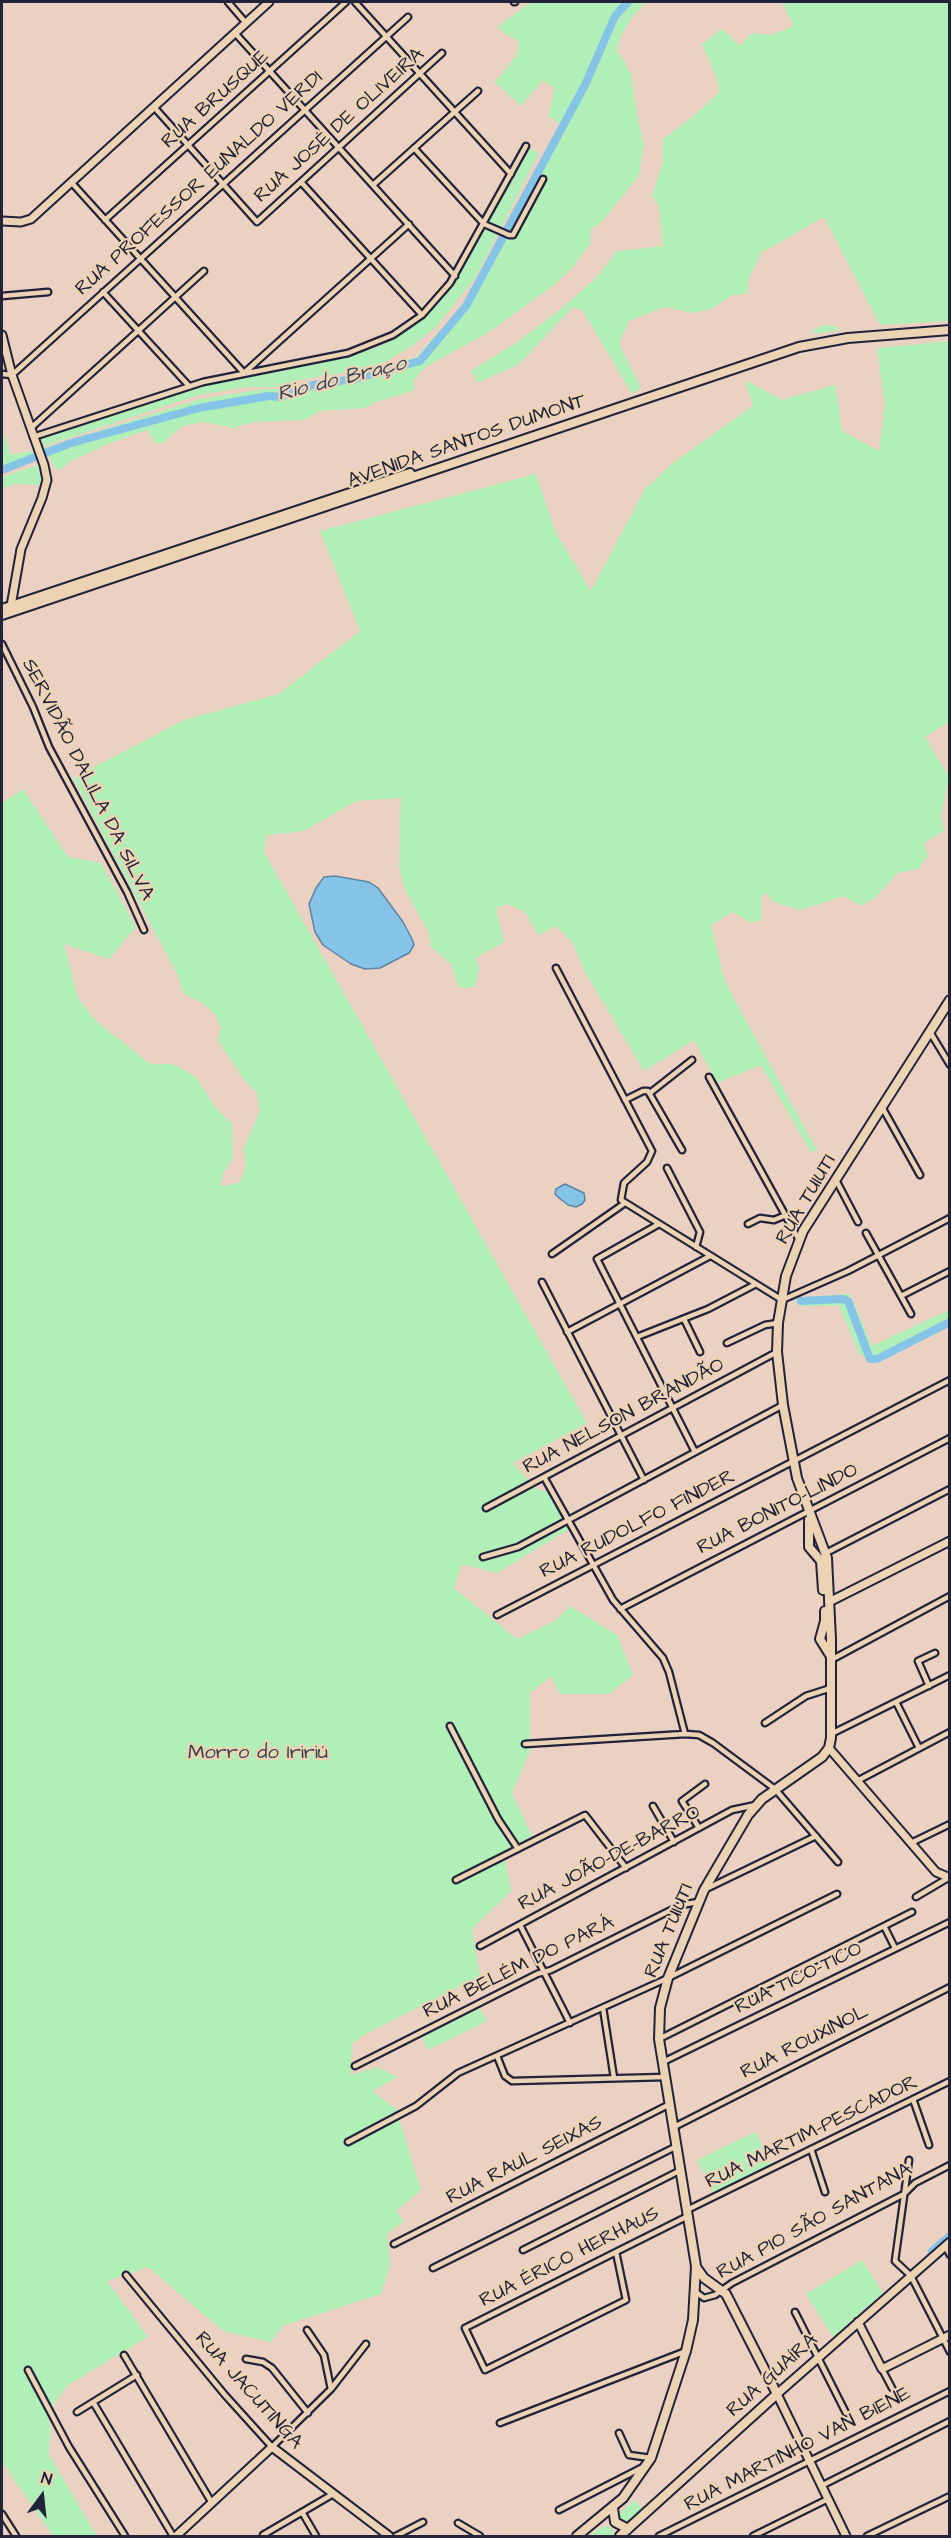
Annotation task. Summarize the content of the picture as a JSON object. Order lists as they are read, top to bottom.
{
  "streets": {
    "main road": ["AVENIDA SANTOS DUMONT", "RUA TUIUTI", "RUA GUAÍRA"],
    "street": [
      "RUA BRUSQUE",
      "RUA JOSÉ DE OLIVEIRA",
      "RUA PROFESSOR EUNALDO VERDI",
      "SERVIDÃO DALILA DA SILVA",
      "RUA NELSON BRANDÃO",
      "RUA BONITO-LINDO",
      "RUA RUDOLFO FINDER",
      "RUA JOÃO-DE-BARRO",
      "RUA BELÉM DO PARÁ",
      "RUA TICO-TICO",
      "RUA ROUXINOL",
      "RUA MARTIM-PESCADOR",
      "RUA RAUL SEIXAS",
      "RUA PIO SÃO SANTANA",
      "RUA ÉRICO HERHAUS",
      "RUA JACUTINGA",
      "RUA MARTINHO VAN BIENE"
    ]
  },
  "crossings": [
    ["RUA JOSÉ DE OLIVEIRA", "RUA PROFESSOR EUNALDO VERDI"],
    ["RUA TUIUTI", "RUA NELSON BRANDÃO"],
    ["RUA TUIUTI", "RUA BONITO-LINDO"],
    ["RUA TUIUTI", "RUA RUDOLFO FINDER"],
    ["RUA TUIUTI", "RUA JOÃO-DE-BARRO"],
    ["RUA TUIUTI", "RUA BELÉM DO PARÁ"],
    ["RUA TUIUTI", "RUA TICO-TICO"],
    ["RUA TUIUTI", "RUA ROUXINOL"],
    ["RUA TUIUTI", "RUA MARTIM-PESCADOR"],
    ["RUA TUIUTI", "RUA RAUL SEIXAS"],
    ["RUA TUIUTI", "RUA PIO SÃO SANTANA"],
    ["RUA TUIUTI", "RUA ÉRICO HERHAUS"],
    ["RUA MARTIM-PESCADOR", "RUA ÉRICO HERHAUS"]
  ],
  "water": ["Rio do Braço"],
  "parks": ["Morro do Iririú"],
  "north": "top"
}
